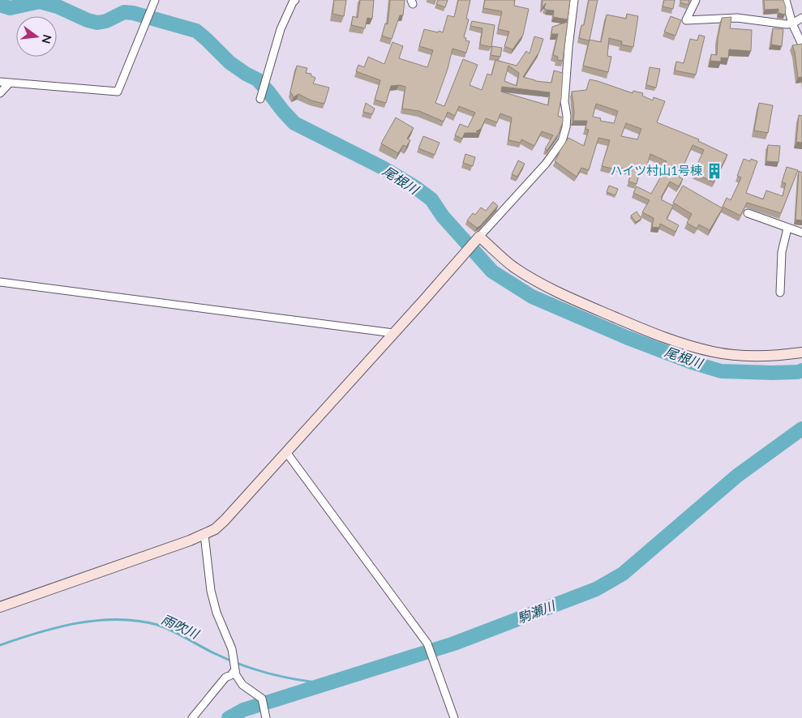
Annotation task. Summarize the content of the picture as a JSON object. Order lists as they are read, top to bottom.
{
  "water": ["尾根川", "駒瀬川", "雨吹川"],
  "places": {
    "building": ["ハイツ村山1号棟"]
  },
  "north": "right"
}
